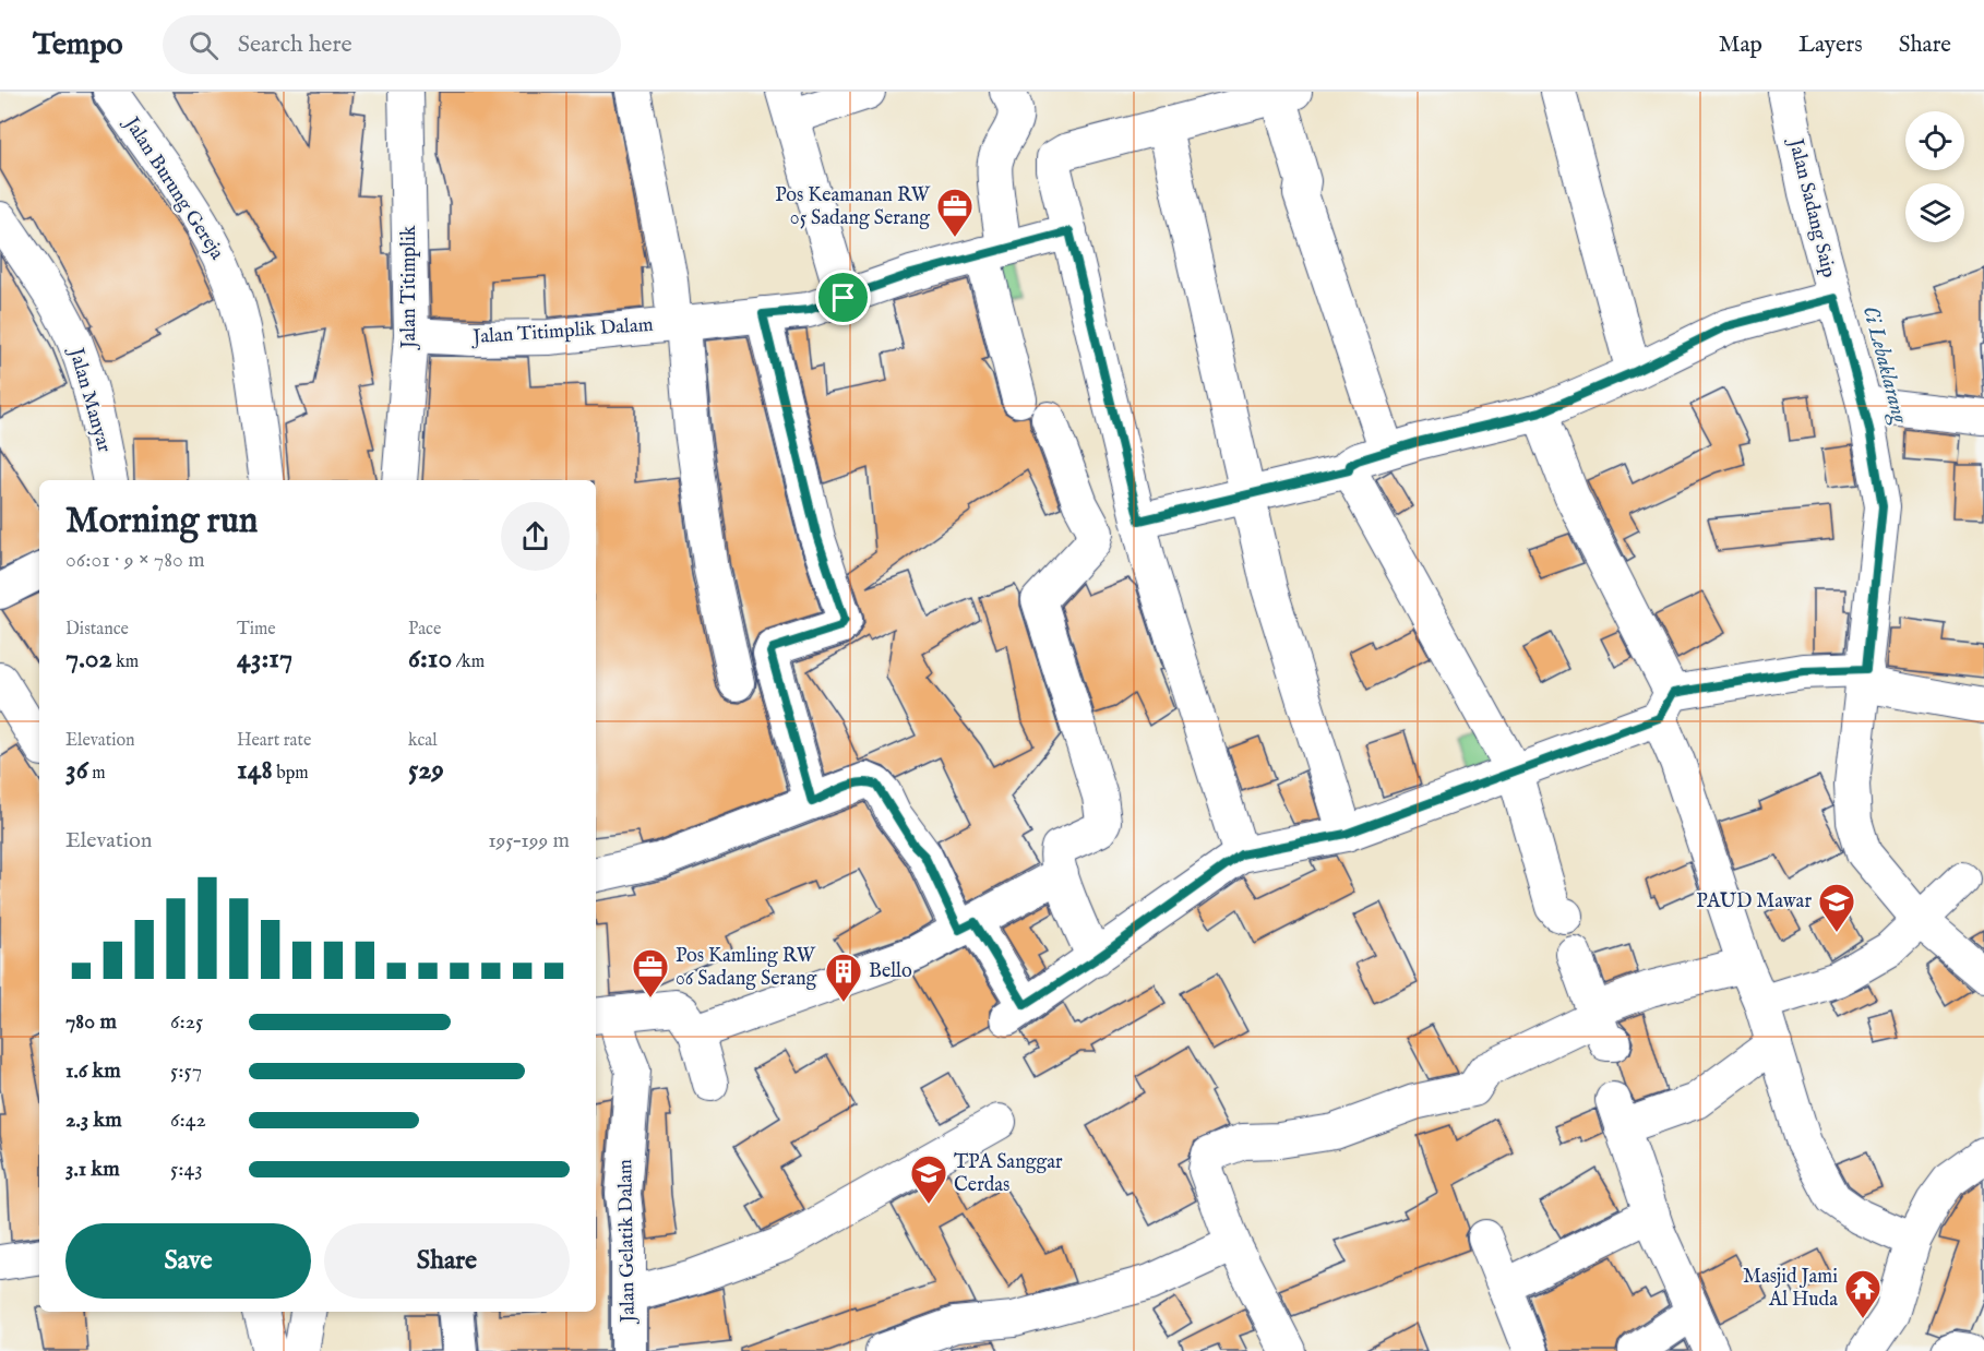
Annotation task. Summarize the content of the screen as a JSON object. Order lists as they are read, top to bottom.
{
  "streets": {
    "street": [
      "Jalan Burung Gereja",
      "Jalan Sadang Saip",
      "Jalan Titimplik",
      "Jalan Titimplik Dalam",
      "Jalan Manyar",
      "Jalan Gelatik Dalam"
    ]
  },
  "crossings": [
    ["Jalan Titimplik", "Jalan Titimplik Dalam"]
  ],
  "water": ["Ci Lebaklarang"],
  "places": {
    "office": ["Pos Keamanan RW 05 Sadang Serang", "Pos Kamling RW 06 Sadang Serang"],
    "school or university": ["PAUD Mawar", "TPA Sanggar Cerdas"],
    "building": ["Bello"],
    "temple": ["Masjid Jami Al Huda"]
  },
  "page": {
    "header": "Tempo",
    "search": "Search here",
    "nav": ["Map", "Layers", "Share"],
    "heading": ["Morning run", "06:01 · 9 × 780 m"],
    "stats": [
      ["Distance", "7.02 km"],
      ["Time", "43:17"],
      ["Pace", "6:10 /km"],
      ["Elevation", "36 m"],
      ["Heart rate", "148 bpm"],
      ["kcal", "529"]
    ],
    "chart": ["Elevation", "195–199 m"],
    "list": [
      {
        "name": "780 m",
        "note": "6:25"
      },
      {
        "name": "1.6 km",
        "note": "5:57"
      },
      {
        "name": "2.3 km",
        "note": "6:42"
      },
      {
        "name": "3.1 km",
        "note": "5:43"
      }
    ],
    "buttons": ["Save", "Share"]
  }
}
